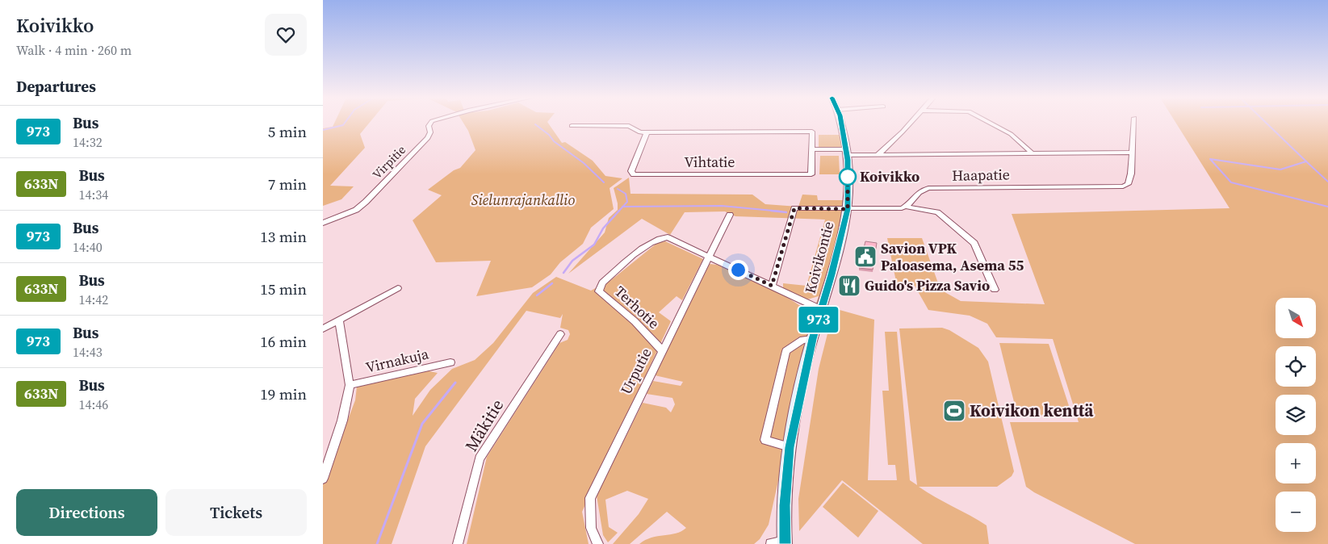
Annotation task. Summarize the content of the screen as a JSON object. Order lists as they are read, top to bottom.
{
  "streets": {
    "main road": ["Koivikontie"],
    "street": [
      "Virpitie",
      "Vihtatie",
      "Haapatie",
      "Terhotie",
      "Virnakuja",
      "Urputie",
      "Mäkitie"
    ]
  },
  "crossings": [
    ["Terhotie", "Urputie"]
  ],
  "parks": ["Sielunrajankallio"],
  "places": {
    "other": ["Koivikko"],
    "public building": ["Savion VPK Paloasema, Asema 55"],
    "restaurant": ["Guido's Pizza Savio"],
    "sports": ["Koivikon kenttä"]
  },
  "lines": ["bus line 973"],
  "north": "bottom right",
  "page": {
    "heading": [
      ["Koivikko", "Walk · 4 min · 260 m"],
      "Departures"
    ],
    "on_map": "973",
    "list": [
      {
        "mark": "973",
        "name": "Bus",
        "note": "14:32",
        "value": "5 min"
      },
      {
        "mark": "633N",
        "name": "Bus",
        "note": "14:34",
        "value": "7 min"
      },
      {
        "mark": "973",
        "name": "Bus",
        "note": "14:40",
        "value": "13 min"
      },
      {
        "mark": "633N",
        "name": "Bus",
        "note": "14:42",
        "value": "15 min"
      },
      {
        "mark": "973",
        "name": "Bus",
        "note": "14:43",
        "value": "16 min"
      },
      {
        "mark": "633N",
        "name": "Bus",
        "note": "14:46",
        "value": "19 min"
      }
    ],
    "map_buttons": ["+", "−"],
    "buttons": ["Directions", "Tickets"]
  }
}
